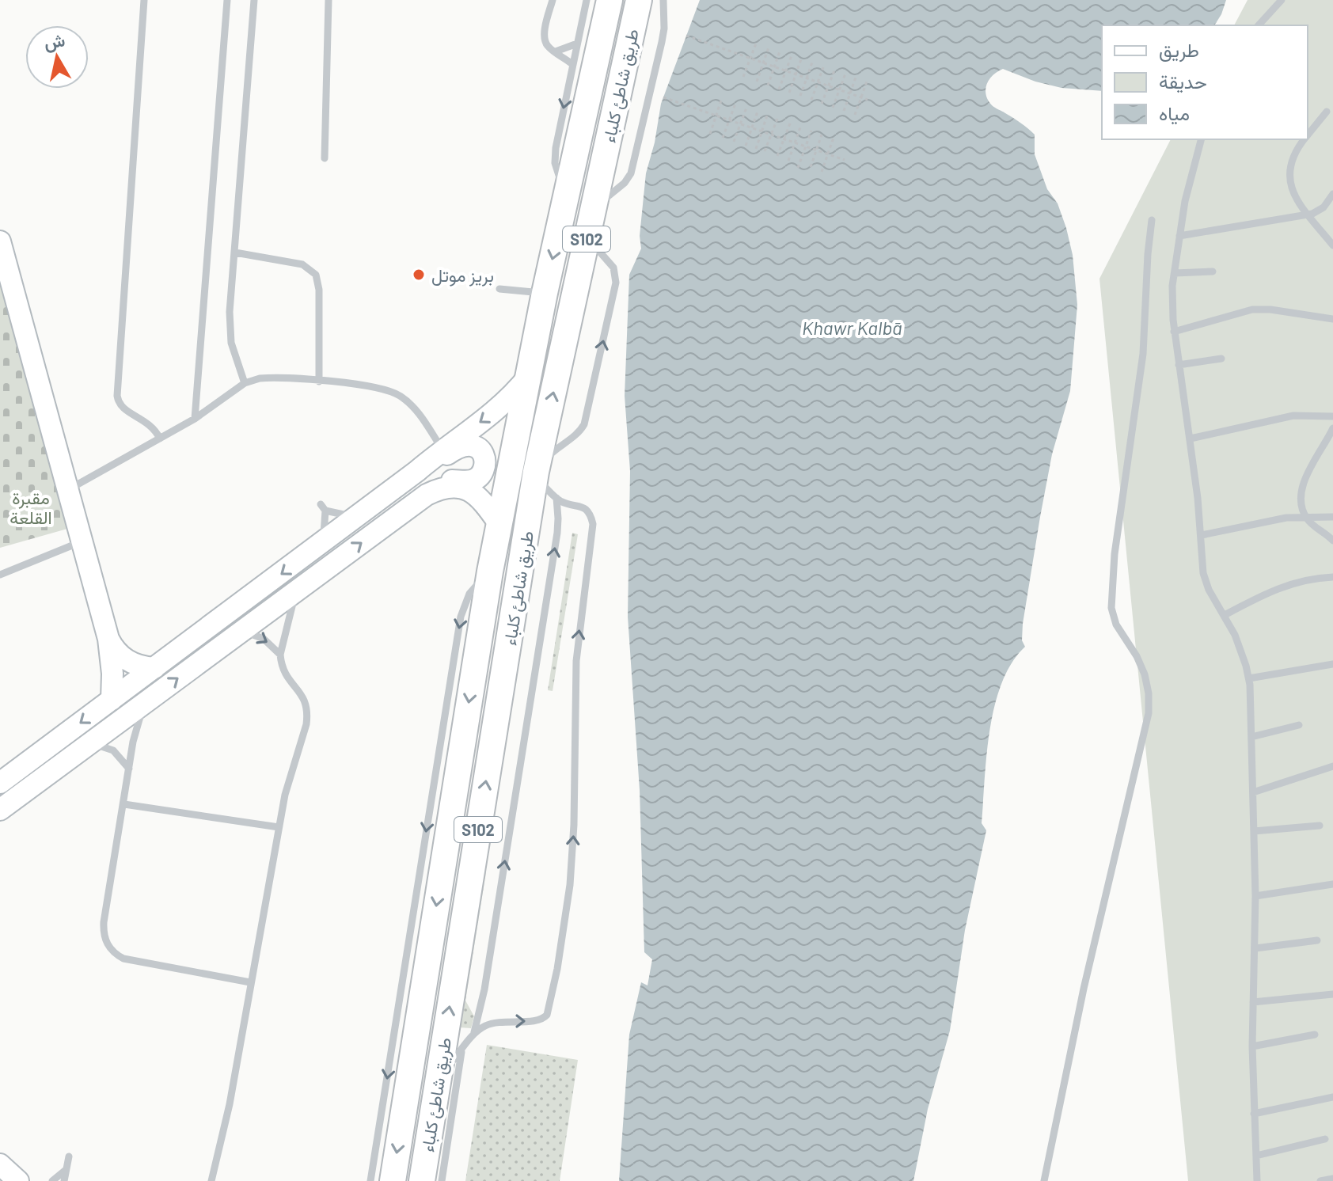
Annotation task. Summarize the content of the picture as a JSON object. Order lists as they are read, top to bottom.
{
  "streets": {
    "highway": ["طريق شاطئ كلباء", "S102"]
  },
  "water": ["Khawr Kalbā"],
  "parks": ["مقبرة القلعة"],
  "places": ["بريز موتل"],
  "legend": ["طريق", "حديقة", "مياه"],
  "north": "top"
}
